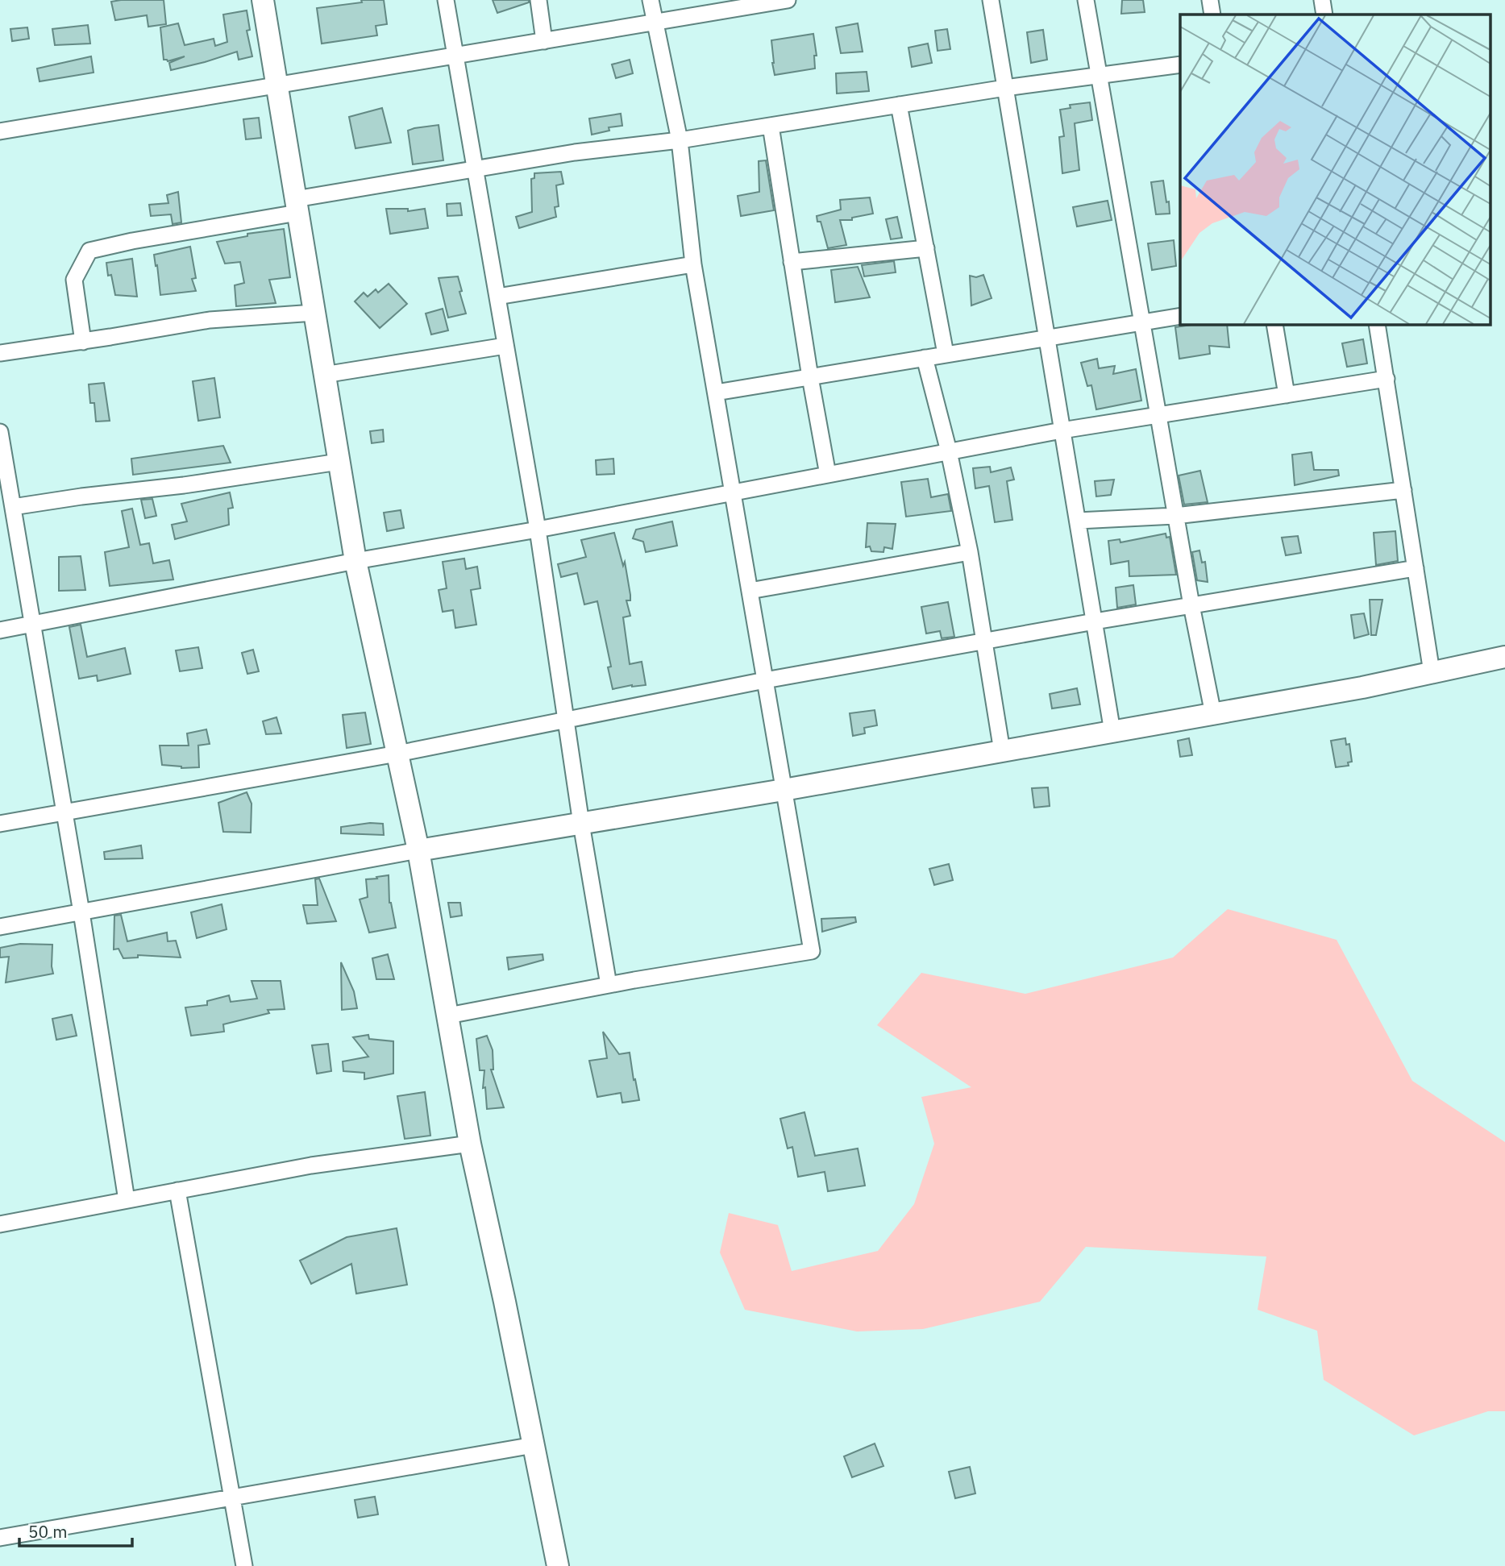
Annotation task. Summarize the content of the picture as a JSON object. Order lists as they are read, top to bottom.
{
  "scale_bar": "50 m"
}
